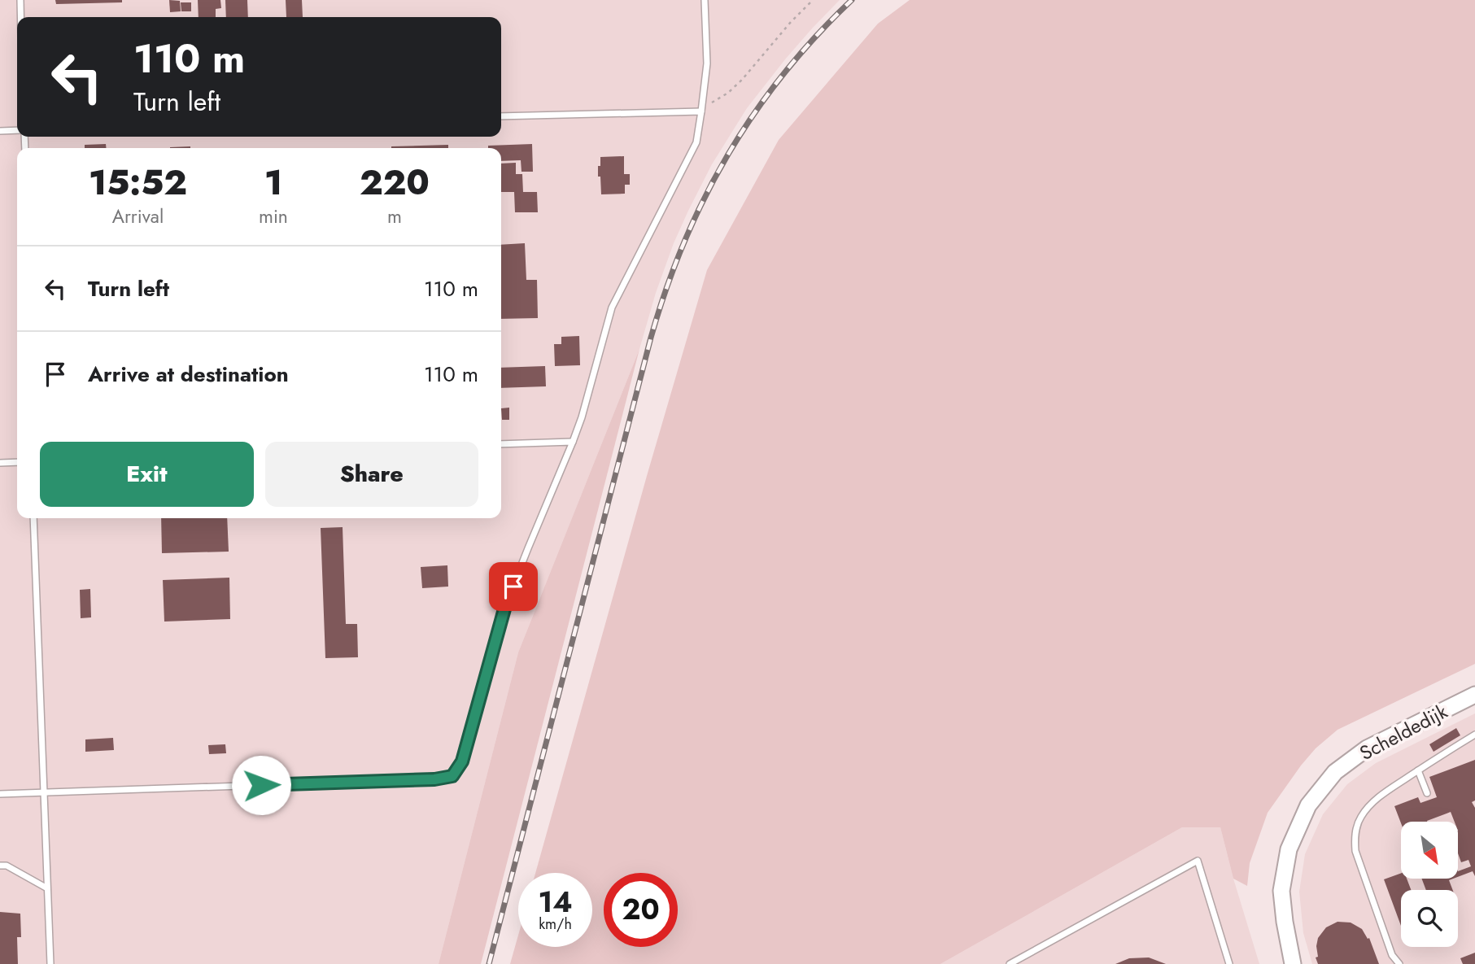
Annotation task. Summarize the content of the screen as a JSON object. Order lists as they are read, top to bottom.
{
  "streets": {
    "street": ["Scheldedijk"]
  },
  "north": "bottom right",
  "page": {
    "turn": ["110 m", "Turn left"],
    "eta": [
      "15:52",
      "Arrival",
      "1",
      "min",
      "220",
      "m"
    ],
    "list": [
      {
        "name": "Turn left",
        "value": "110 m"
      },
      {
        "name": "Arrive at destination",
        "value": "110 m"
      }
    ],
    "buttons": ["Exit", "Share"],
    "speed": "14 km/h",
    "limit": "20"
  }
}
